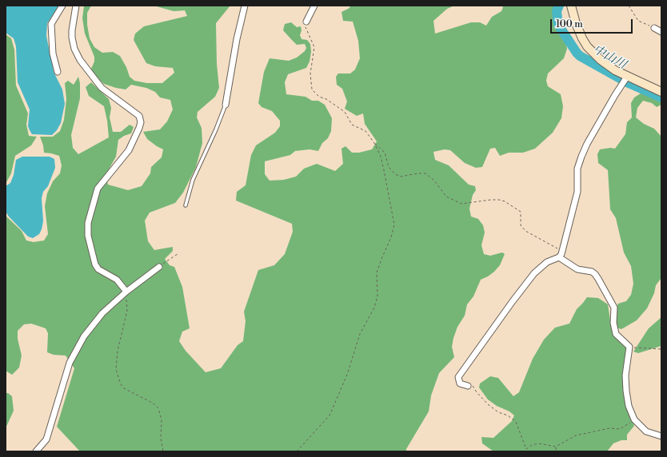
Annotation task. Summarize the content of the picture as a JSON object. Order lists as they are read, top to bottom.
{
  "water": ["中山川"],
  "scale_bar": "100 m"
}
